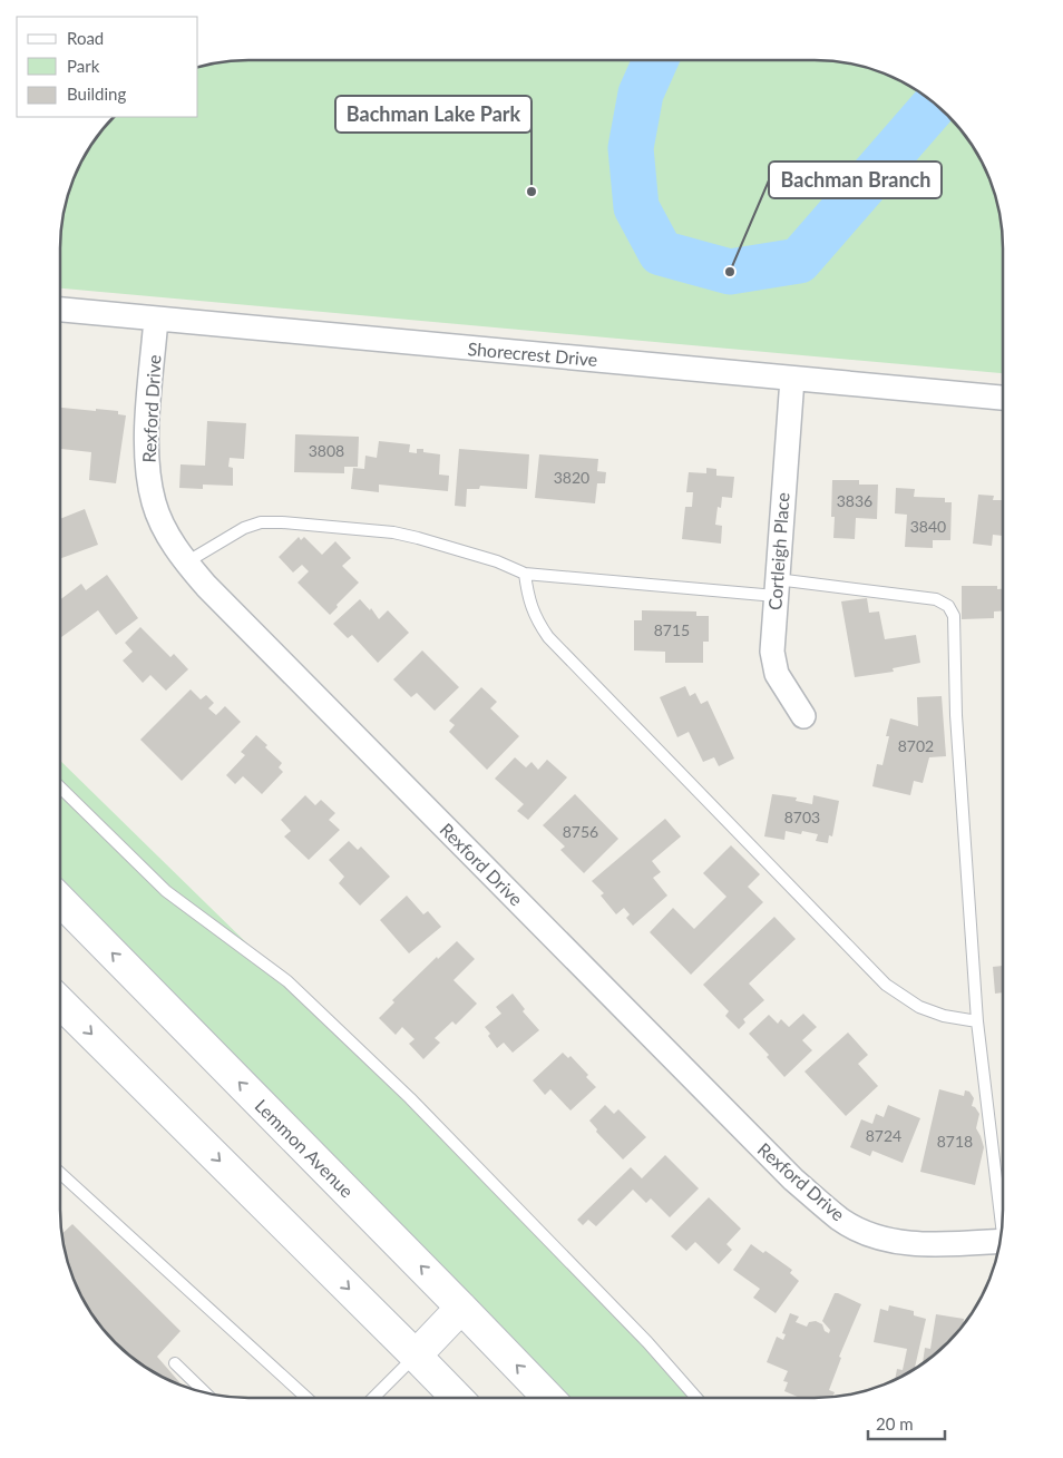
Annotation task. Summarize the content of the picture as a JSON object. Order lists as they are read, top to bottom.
{
  "streets": {
    "main road": ["Lemmon Avenue"],
    "street": ["Shorecrest Drive", "Rexford Drive", "Cortleigh Place"]
  },
  "crossings": [
    ["Shorecrest Drive", "Rexford Drive"],
    ["Shorecrest Drive", "Cortleigh Place"]
  ],
  "places": ["Bachman Lake Park", "Bachman Branch"],
  "house_numbers": [
    "3808",
    "3820",
    "3836",
    "3840",
    "8715",
    "8702",
    "8703",
    "8756",
    "8724",
    "8718"
  ],
  "legend": ["Road", "Park", "Building"],
  "scale_bar": "20 m"
}
